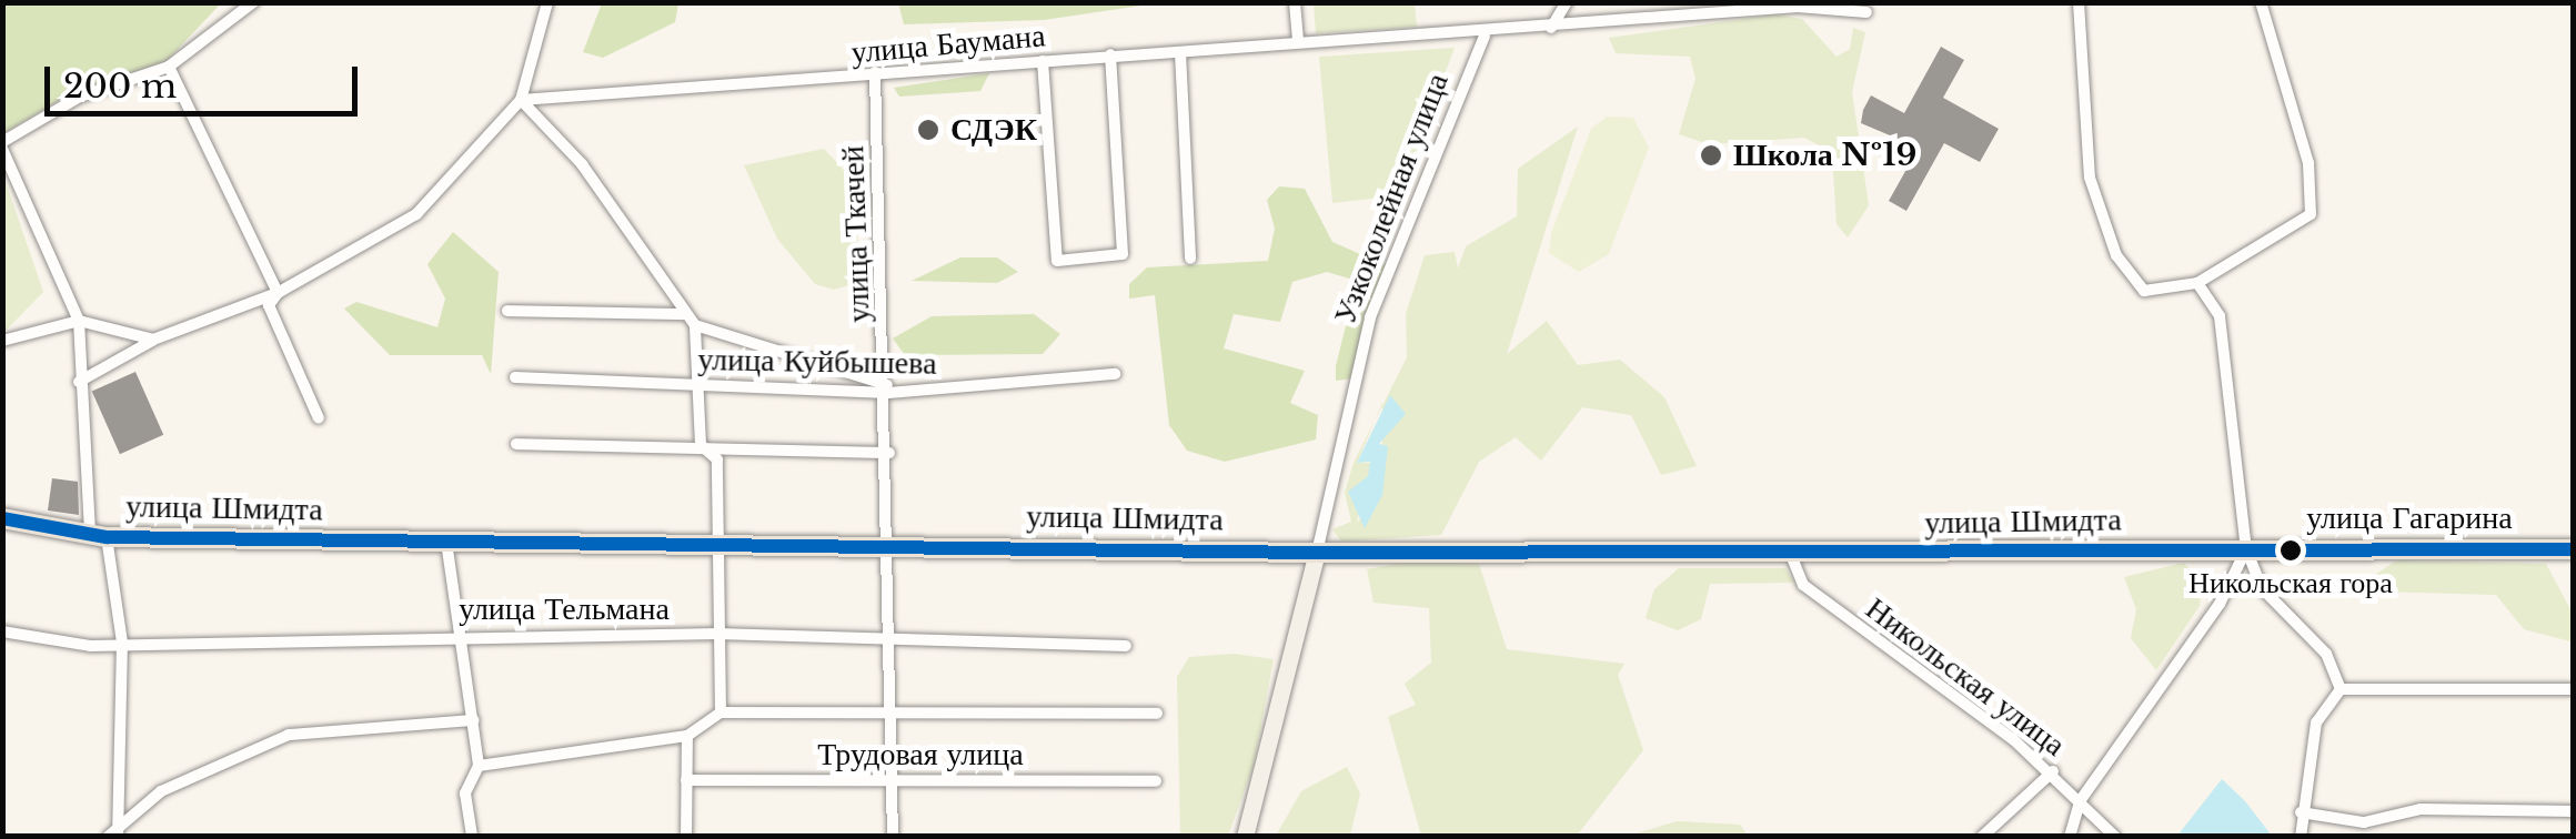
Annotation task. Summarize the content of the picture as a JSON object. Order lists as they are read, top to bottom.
{
  "streets": {
    "main road": ["улица Шмидта", "улица Гагарина"],
    "street": [
      "улица Баумана",
      "Узкоколейная улица",
      "улица Ткачей",
      "улица Куйбышева",
      "улица Тельмана",
      "Никольская улица",
      "Трудовая улица"
    ]
  },
  "crossings": [
    ["улица Баумана", "Узкоколейная улица"],
    ["улица Баумана", "улица Ткачей"],
    ["Узкоколейная улица", "улица Шмидта"],
    ["улица Ткачей", "улица Куйбышева"],
    ["улица Ткачей", "улица Шмидта"],
    ["улица Ткачей", "улица Тельмана"],
    ["улица Ткачей", "Трудовая улица"],
    ["улица Шмидта", "улица Гагарина"],
    ["улица Шмидта", "Никольская улица"]
  ],
  "places": ["СДЭК", "Школа №19", "Никольская гора"],
  "scale_bar": "200 m"
}
